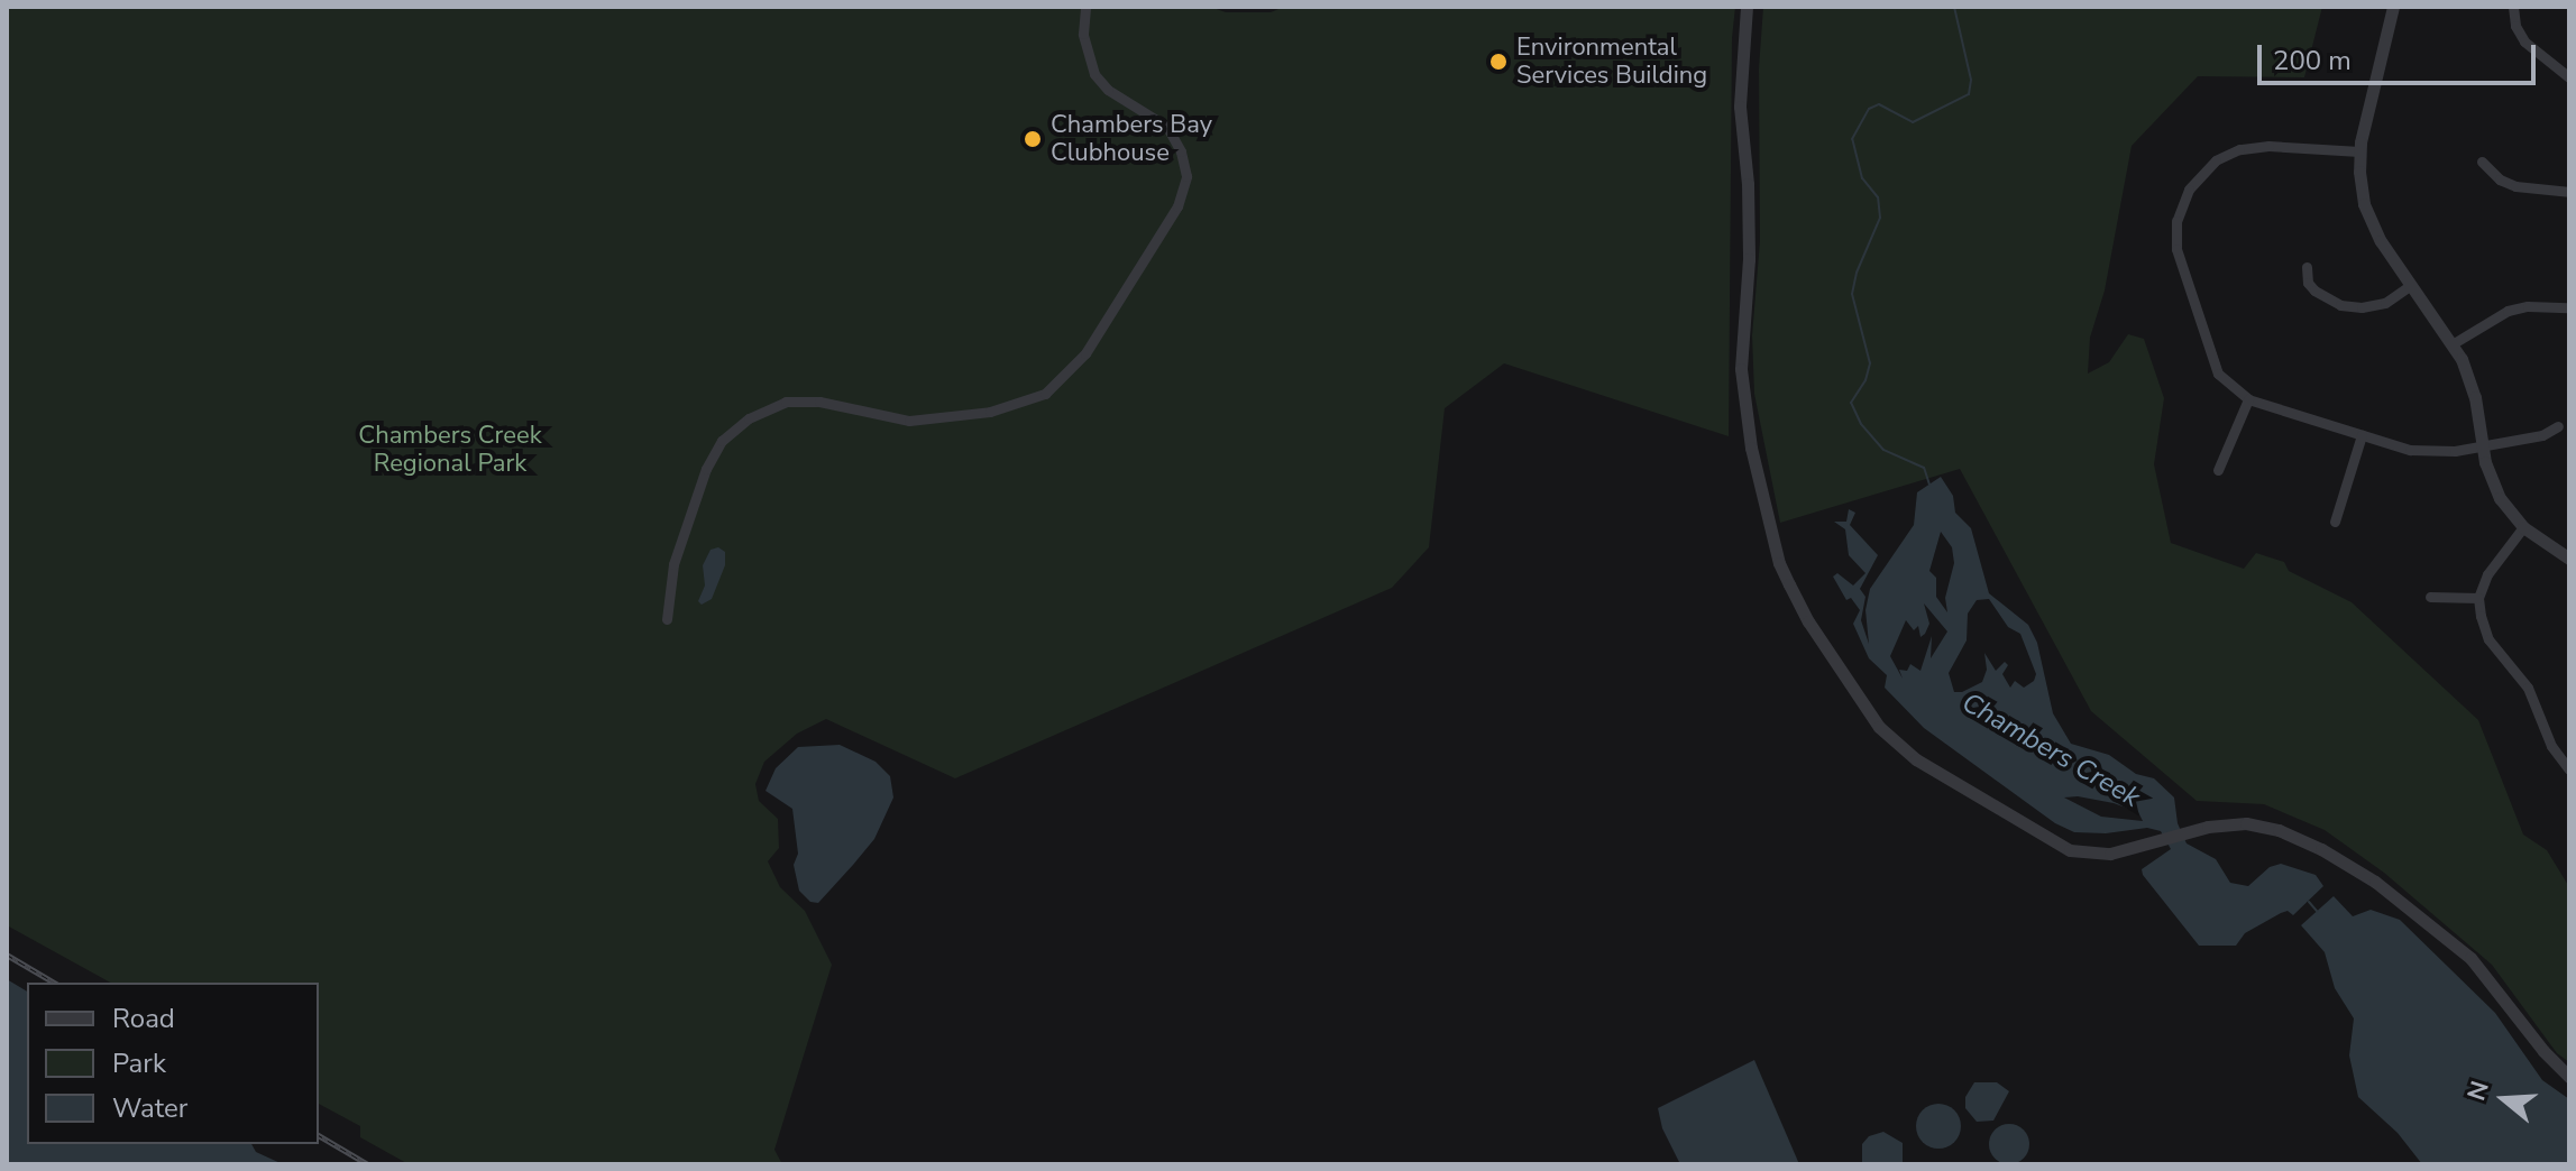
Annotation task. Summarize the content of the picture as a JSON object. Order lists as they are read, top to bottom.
{
  "water": ["Chambers Creek"],
  "parks": ["Chambers Creek Regional Park"],
  "places": ["Environmental Services Building", "Chambers Bay Clubhouse"],
  "legend": ["Road", "Park", "Water"],
  "scale_bar": "200 m",
  "north": "left"
}
